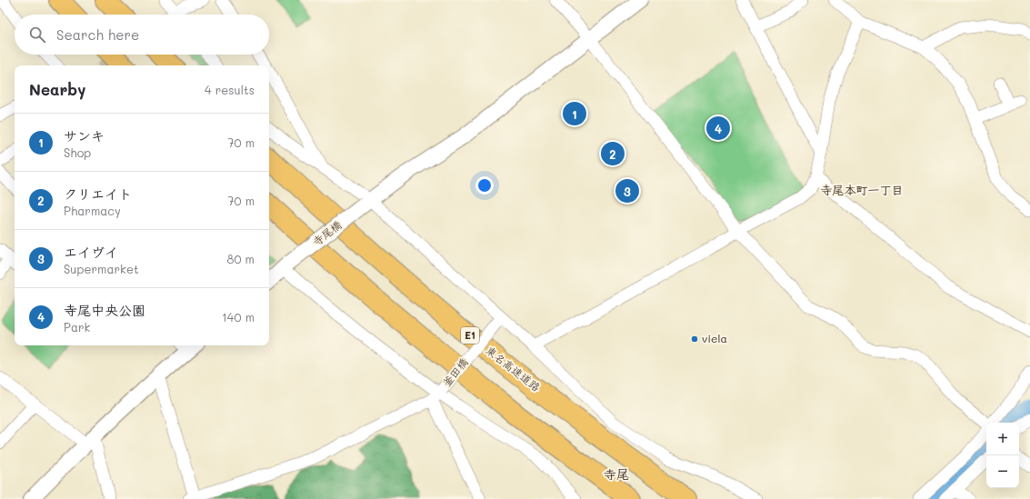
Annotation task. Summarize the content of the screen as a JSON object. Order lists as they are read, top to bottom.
{
  "streets": {
    "highway": ["E1", "東名高速道路"],
    "street": ["寺尾橋", "釜田橋"]
  },
  "districts": ["寺尾本町一丁目", "寺尾"],
  "places": ["viela"],
  "page": {
    "search": "Search here",
    "heading": ["Nearby", "4 results"],
    "pins": [
      "1",
      "4",
      "2",
      "3"
    ],
    "list": [
      {
        "mark": "1",
        "name": "サンキ",
        "note": "Shop",
        "value": "70 m"
      },
      {
        "mark": "2",
        "name": "クリエイト",
        "note": "Pharmacy",
        "value": "70 m"
      },
      {
        "mark": "3",
        "name": "エイヴイ",
        "note": "Supermarket",
        "value": "80 m"
      },
      {
        "mark": "4",
        "name": "寺尾中央公園",
        "note": "Park",
        "value": "140 m"
      }
    ],
    "map_buttons": ["+", "−"]
  }
}
